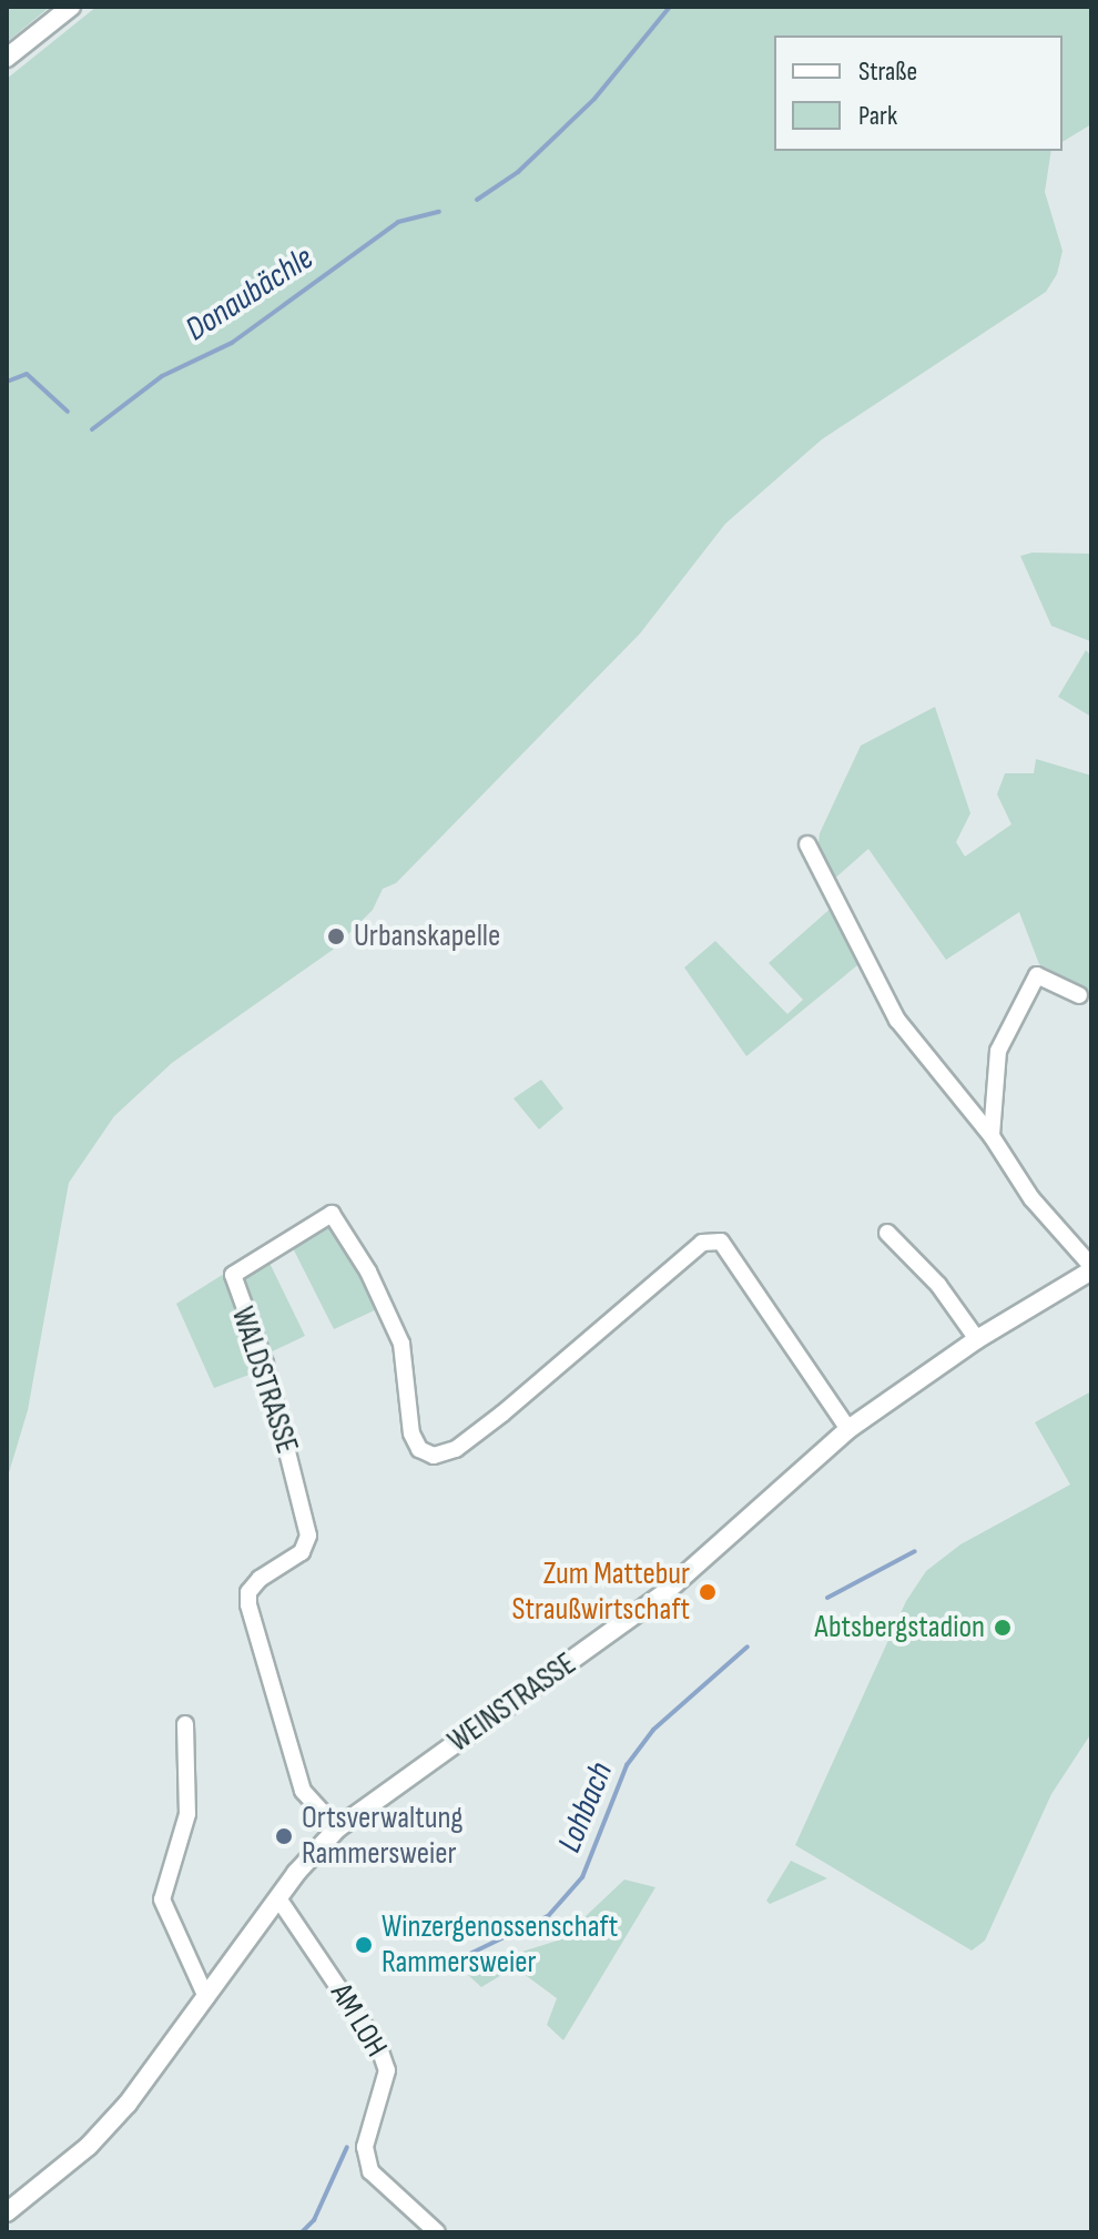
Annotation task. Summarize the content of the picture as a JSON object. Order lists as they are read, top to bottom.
{
  "streets": {
    "street": ["WALDSTRASSE", "WEINSTRASSE", "AM LOH"]
  },
  "crossings": [
    ["WALDSTRASSE", "WEINSTRASSE"],
    ["WEINSTRASSE", "AM LOH"]
  ],
  "water": ["Donaubächle", "Lohbach"],
  "places": [
    "Urbanskapelle",
    "Zum Mattebur Straußwirtschaft",
    "Abtsbergstadion",
    "Ortsverwaltung Rammersweier",
    "Winzergenossenschaft Rammersweier"
  ],
  "legend": ["Straße", "Park"]
}
